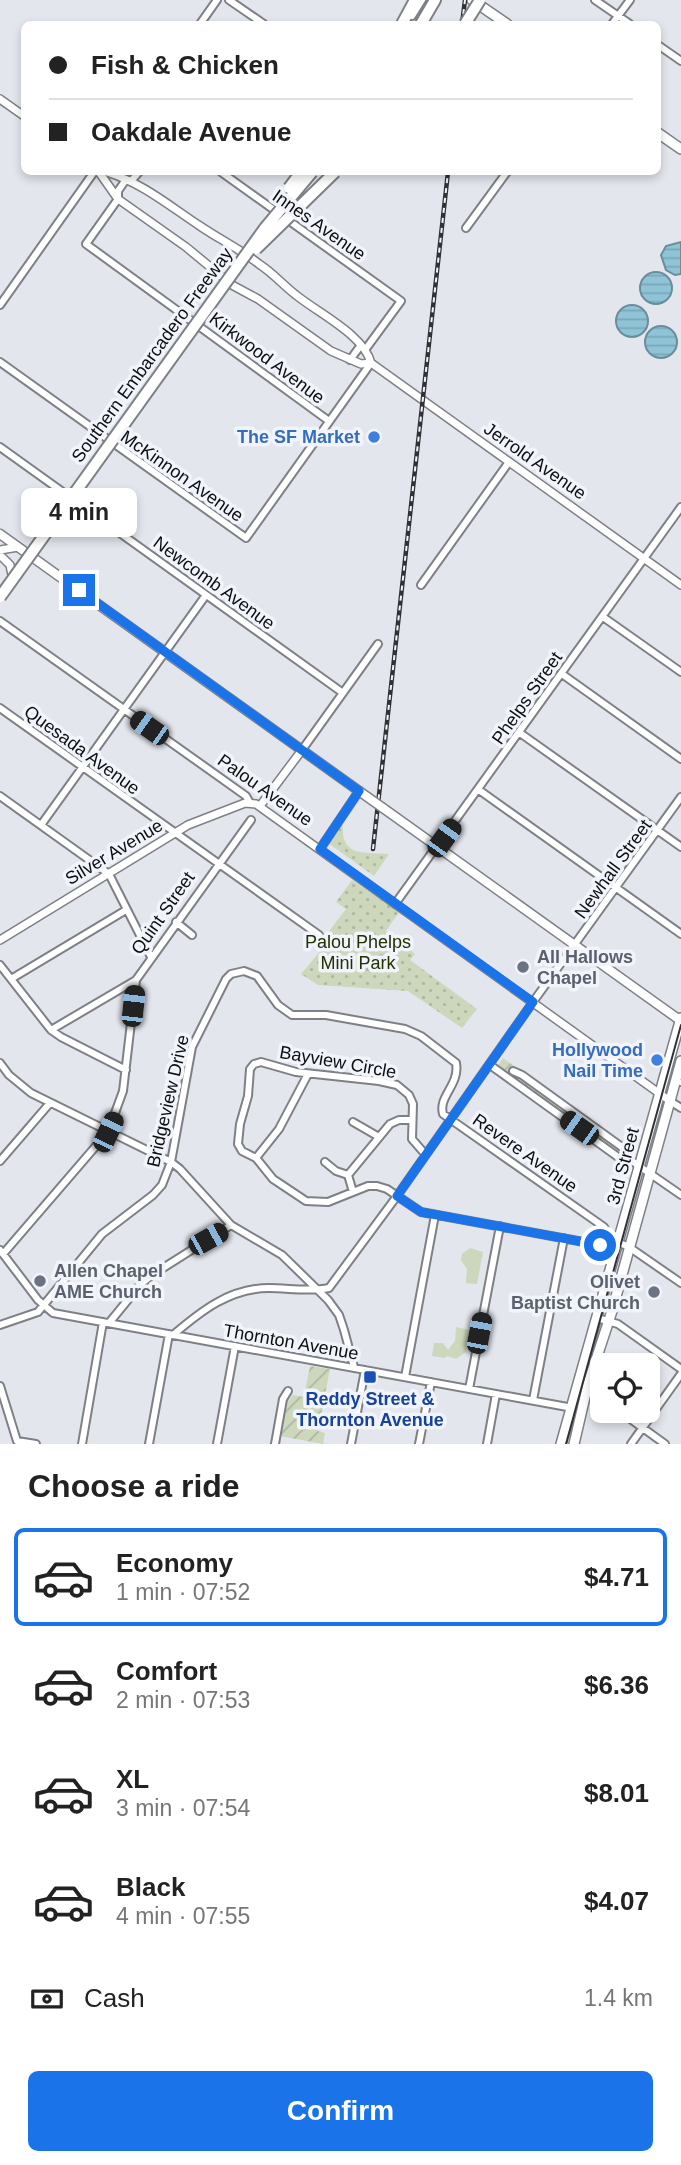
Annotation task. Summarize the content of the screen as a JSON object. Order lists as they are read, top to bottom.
{
  "streets": {
    "highway": ["Southern Embarcadero Freeway"],
    "main road": ["3rd Street"],
    "street": [
      "Innes Avenue",
      "Kirkwood Avenue",
      "Jerrold Avenue",
      "McKinnon Avenue",
      "Newcomb Avenue",
      "Phelps Street",
      "Quesada Avenue",
      "Palou Avenue",
      "Silver Avenue",
      "Newhall Street",
      "Quint Street",
      "Bayview Circle",
      "Bridgeview Drive",
      "Revere Avenue",
      "Thornton Avenue"
    ]
  },
  "crossings": [
    ["Kirkwood Avenue", "Jerrold Avenue"],
    ["Kirkwood Avenue", "McKinnon Avenue"],
    ["Jerrold Avenue", "Phelps Street"],
    ["Phelps Street", "Palou Avenue"],
    ["Quesada Avenue", "Silver Avenue"],
    ["Quesada Avenue", "Quint Street"],
    ["Palou Avenue", "Silver Avenue"],
    ["Palou Avenue", "Newhall Street"],
    ["Palou Avenue", "3rd Street"],
    ["Newhall Street", "Bayview Circle"],
    ["Newhall Street", "Bridgeview Drive"],
    ["Newhall Street", "Revere Avenue"],
    ["Bayview Circle", "Revere Avenue"],
    ["Bayview Circle", "3rd Street"],
    ["Bridgeview Drive", "Revere Avenue"],
    ["Bridgeview Drive", "Thornton Avenue"],
    ["Revere Avenue", "3rd Street"],
    ["3rd Street", "Thornton Avenue"]
  ],
  "parks": ["Palou Phelps Mini Park"],
  "places": {
    "other": [
      "The SF Market",
      "All Hallows Chapel",
      "Hollywood Nail Time",
      "Allen Chapel AME Church",
      "Olivet Baptist Church"
    ],
    "transit": ["Reddy Street & Thornton Avenue"]
  },
  "page": {
    "banner": ["Fish & Chicken", "Oakdale Avenue"],
    "bubble": "4 min",
    "heading": "Choose a ride",
    "list": [
      {
        "name": "Economy",
        "note": "1 min · 07:52",
        "value": "$4.71"
      },
      {
        "name": "Comfort",
        "note": "2 min · 07:53",
        "value": "$6.36"
      },
      {
        "name": "XL",
        "note": "3 min · 07:54",
        "value": "$8.01"
      },
      {
        "name": "Black",
        "note": "4 min · 07:55",
        "value": "$4.07"
      }
    ],
    "pay": ["Cash", "1.4 km"],
    "buttons": "Confirm"
  }
}
